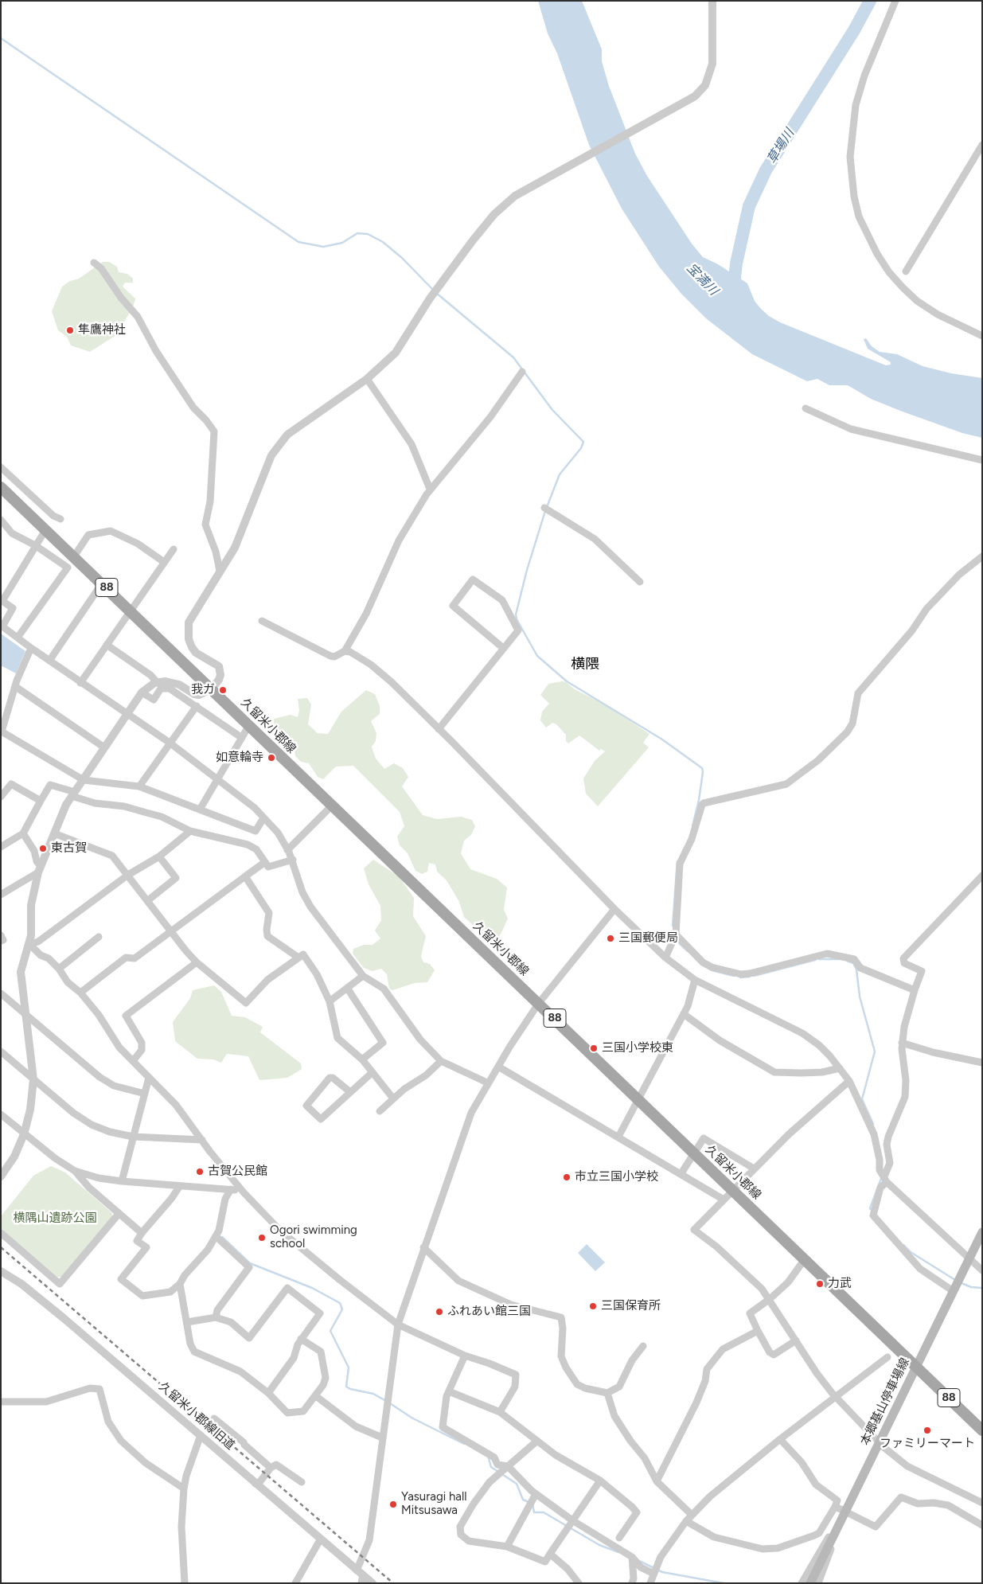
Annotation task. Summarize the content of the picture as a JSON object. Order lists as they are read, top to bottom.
{
  "streets": {
    "main road": ["88", "久留米小郡線", "本郷基山停車場線"],
    "street": ["久留米小郡線旧道"]
  },
  "crossings": [
    ["久留米小郡線", "本郷基山停車場線"]
  ],
  "districts": ["横隈"],
  "water": ["草場川", "宝満川"],
  "parks": ["横隅山遺跡公園"],
  "places": [
    "隼鷹神社",
    "我ガ",
    "如意輪寺",
    "東古賀",
    "三国郵便局",
    "三国小学校東",
    "古賀公民館",
    "市立三国小学校",
    "Ogori swimming school",
    "力武",
    "三国保育所",
    "ふれあい館三国",
    "ファミリーマート",
    "Yasuragi hall Mitsusawa"
  ]
}
